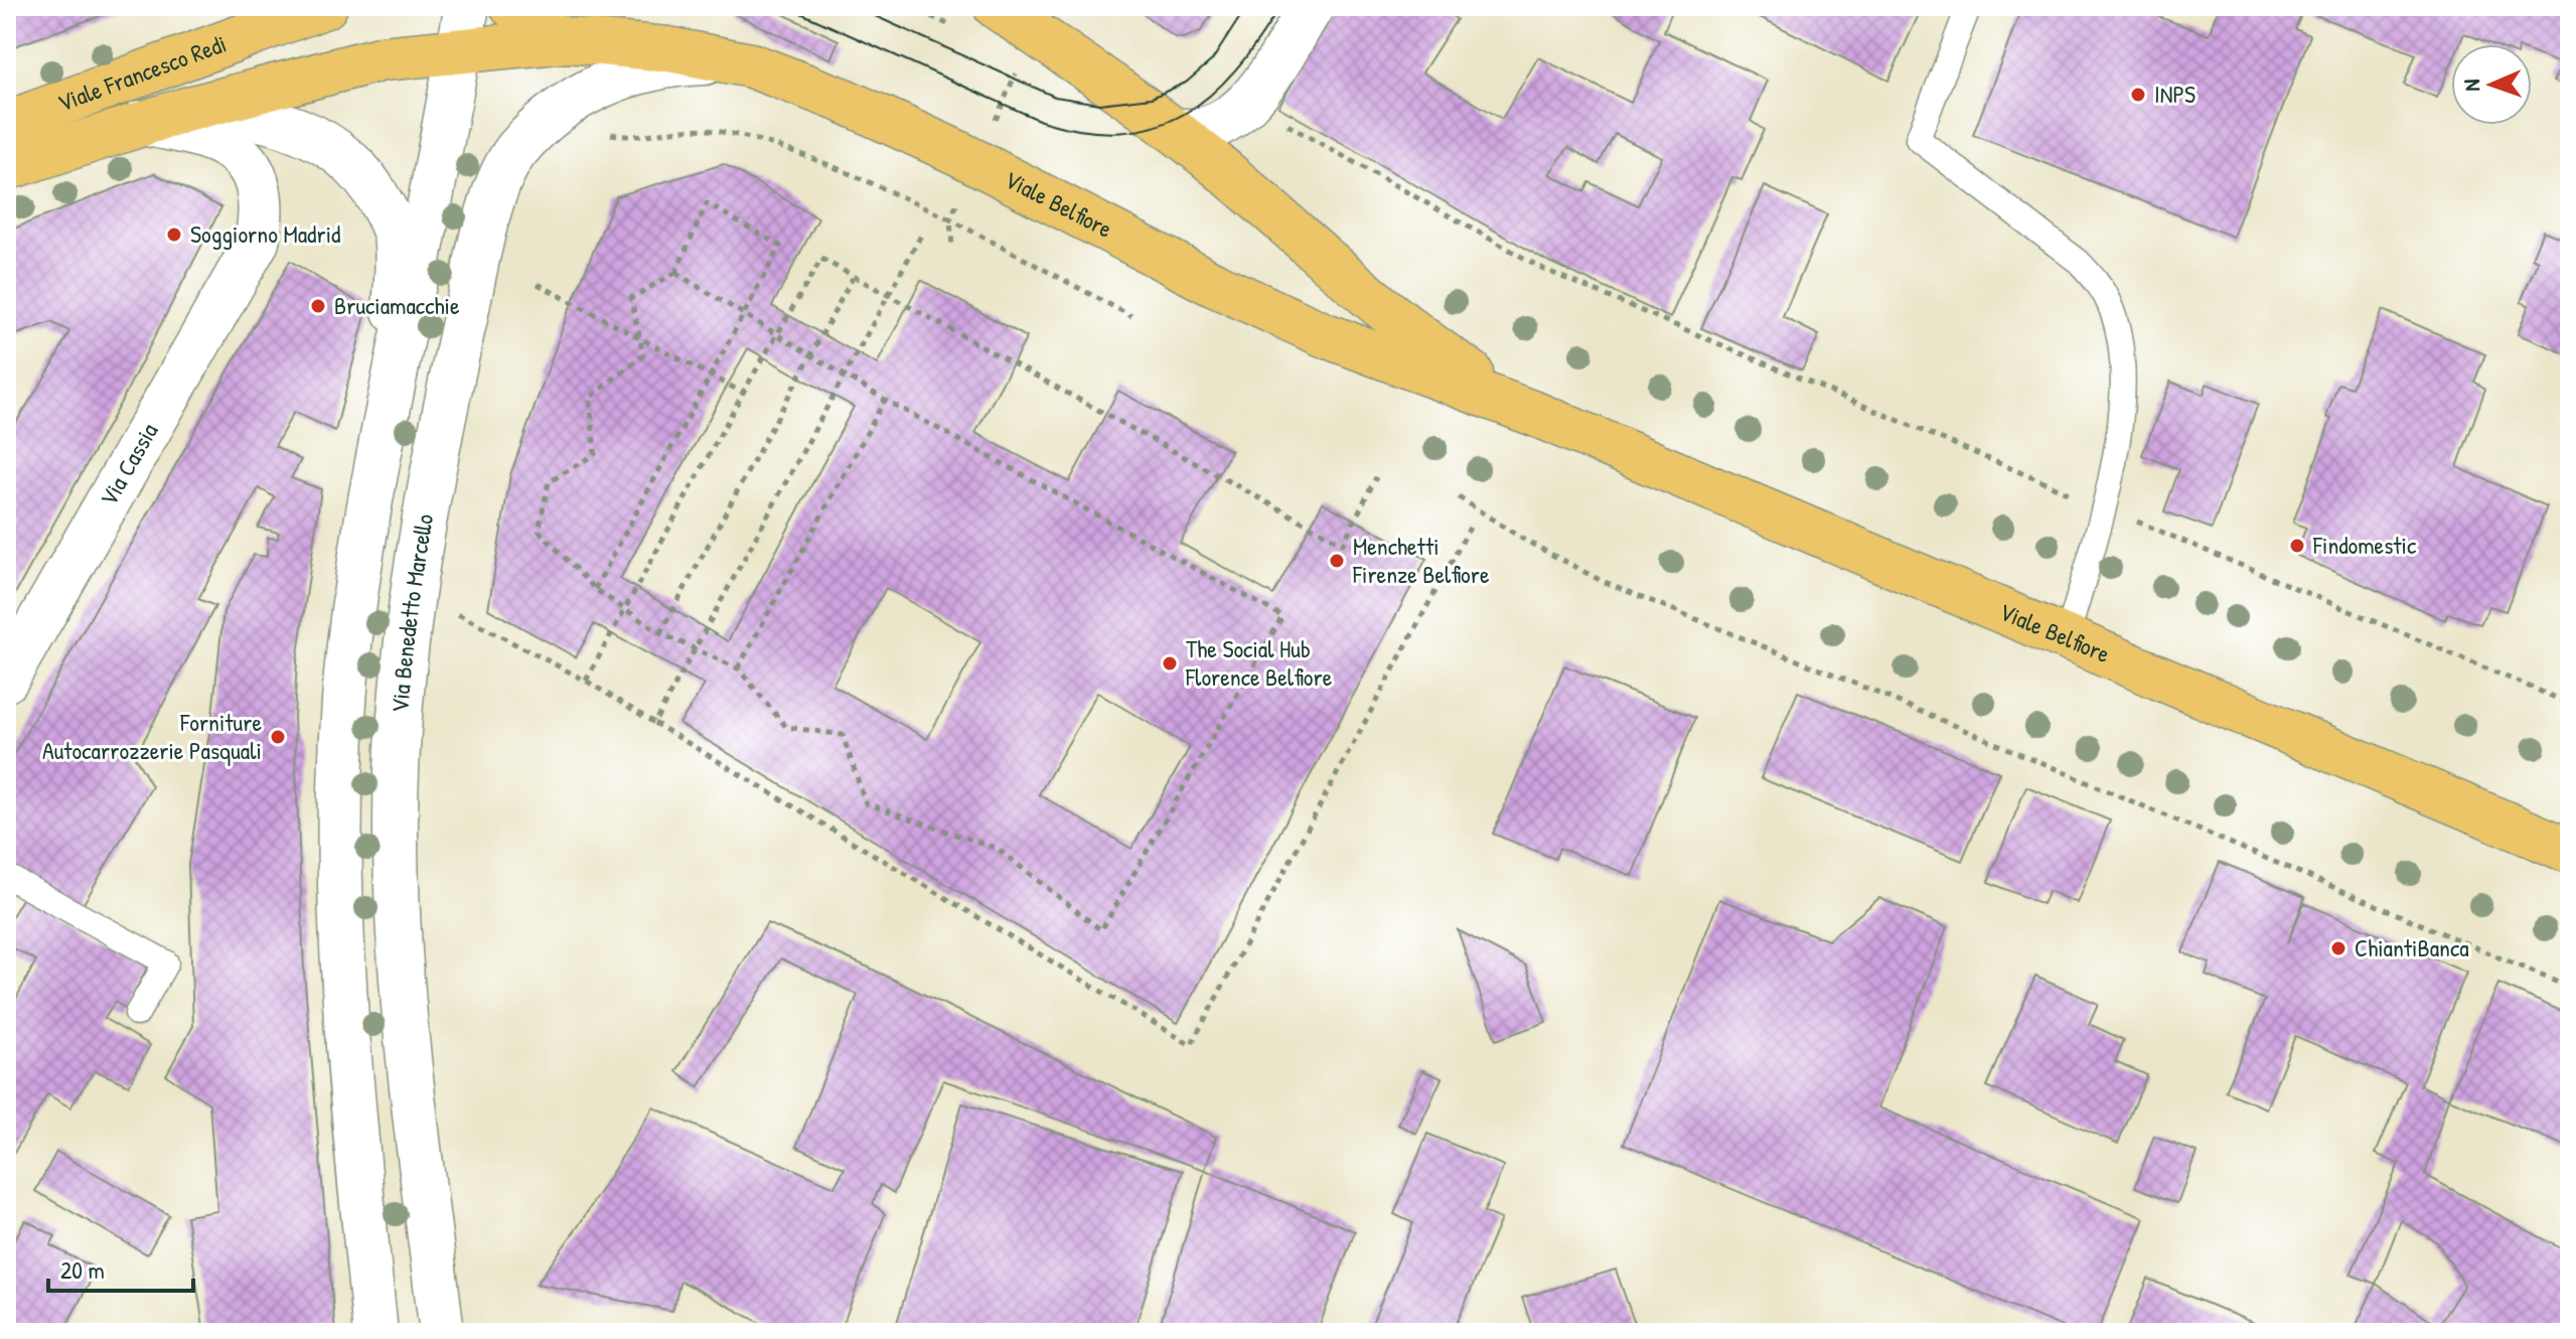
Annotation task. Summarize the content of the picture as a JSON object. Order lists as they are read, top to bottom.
{
  "streets": {
    "main road": ["Viale Francesco Redi", "Viale Belfiore"],
    "street": ["Via Cassia", "Via Benedetto Marcello"]
  },
  "crossings": [
    ["Viale Francesco Redi", "Viale Belfiore"],
    ["Viale Francesco Redi", "Via Cassia"],
    ["Viale Belfiore", "Via Benedetto Marcello"]
  ],
  "places": [
    "INPS",
    "Soggiorno Madrid",
    "Bruciamacchie",
    "Findomestic",
    "Menchetti Firenze Belfiore",
    "The Social Hub Florence Belfiore",
    "Forniture Autocarrozzerie Pasquali",
    "ChiantiBanca"
  ],
  "scale_bar": "20 m",
  "north": "left"
}
